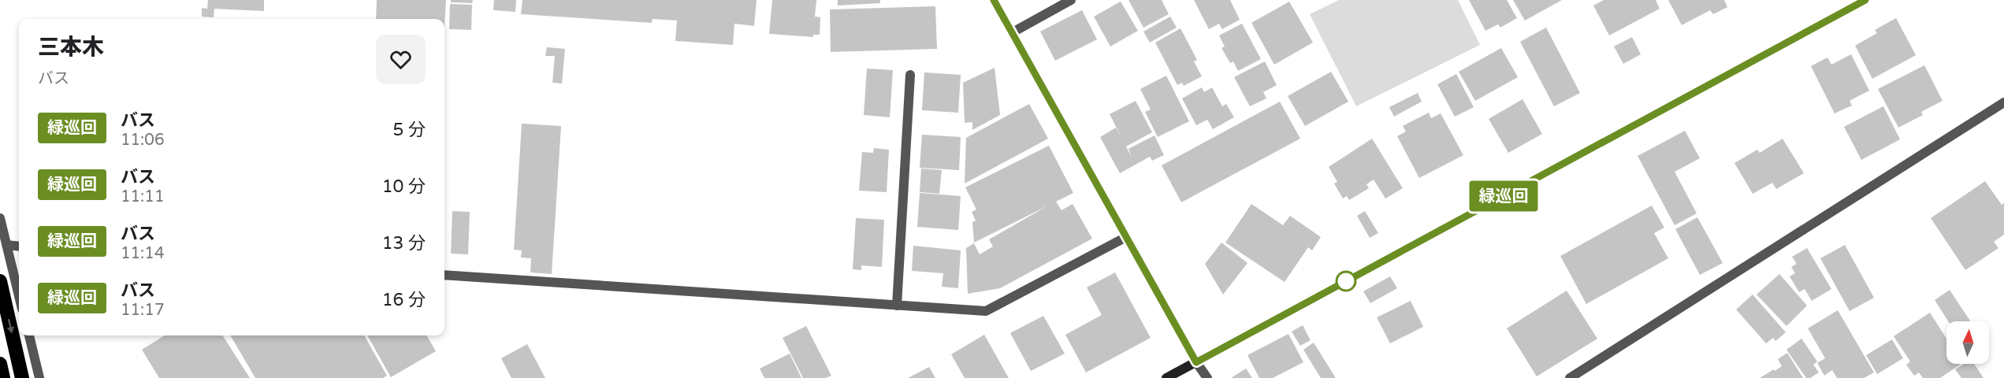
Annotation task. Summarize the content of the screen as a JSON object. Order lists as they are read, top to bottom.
{
  "lines": ["bus line 緑巡回"],
  "north": "top",
  "page": {
    "on_map": "緑巡回",
    "heading": ["三本木", "バス"],
    "list": [
      {
        "mark": "緑巡回",
        "name": "バス",
        "note": "11:06",
        "value": "5 分"
      },
      {
        "mark": "緑巡回",
        "name": "バス",
        "note": "11:11",
        "value": "10 分"
      },
      {
        "mark": "緑巡回",
        "name": "バス",
        "note": "11:14",
        "value": "13 分"
      },
      {
        "mark": "緑巡回",
        "name": "バス",
        "note": "11:17",
        "value": "16 分"
      }
    ]
  }
}
